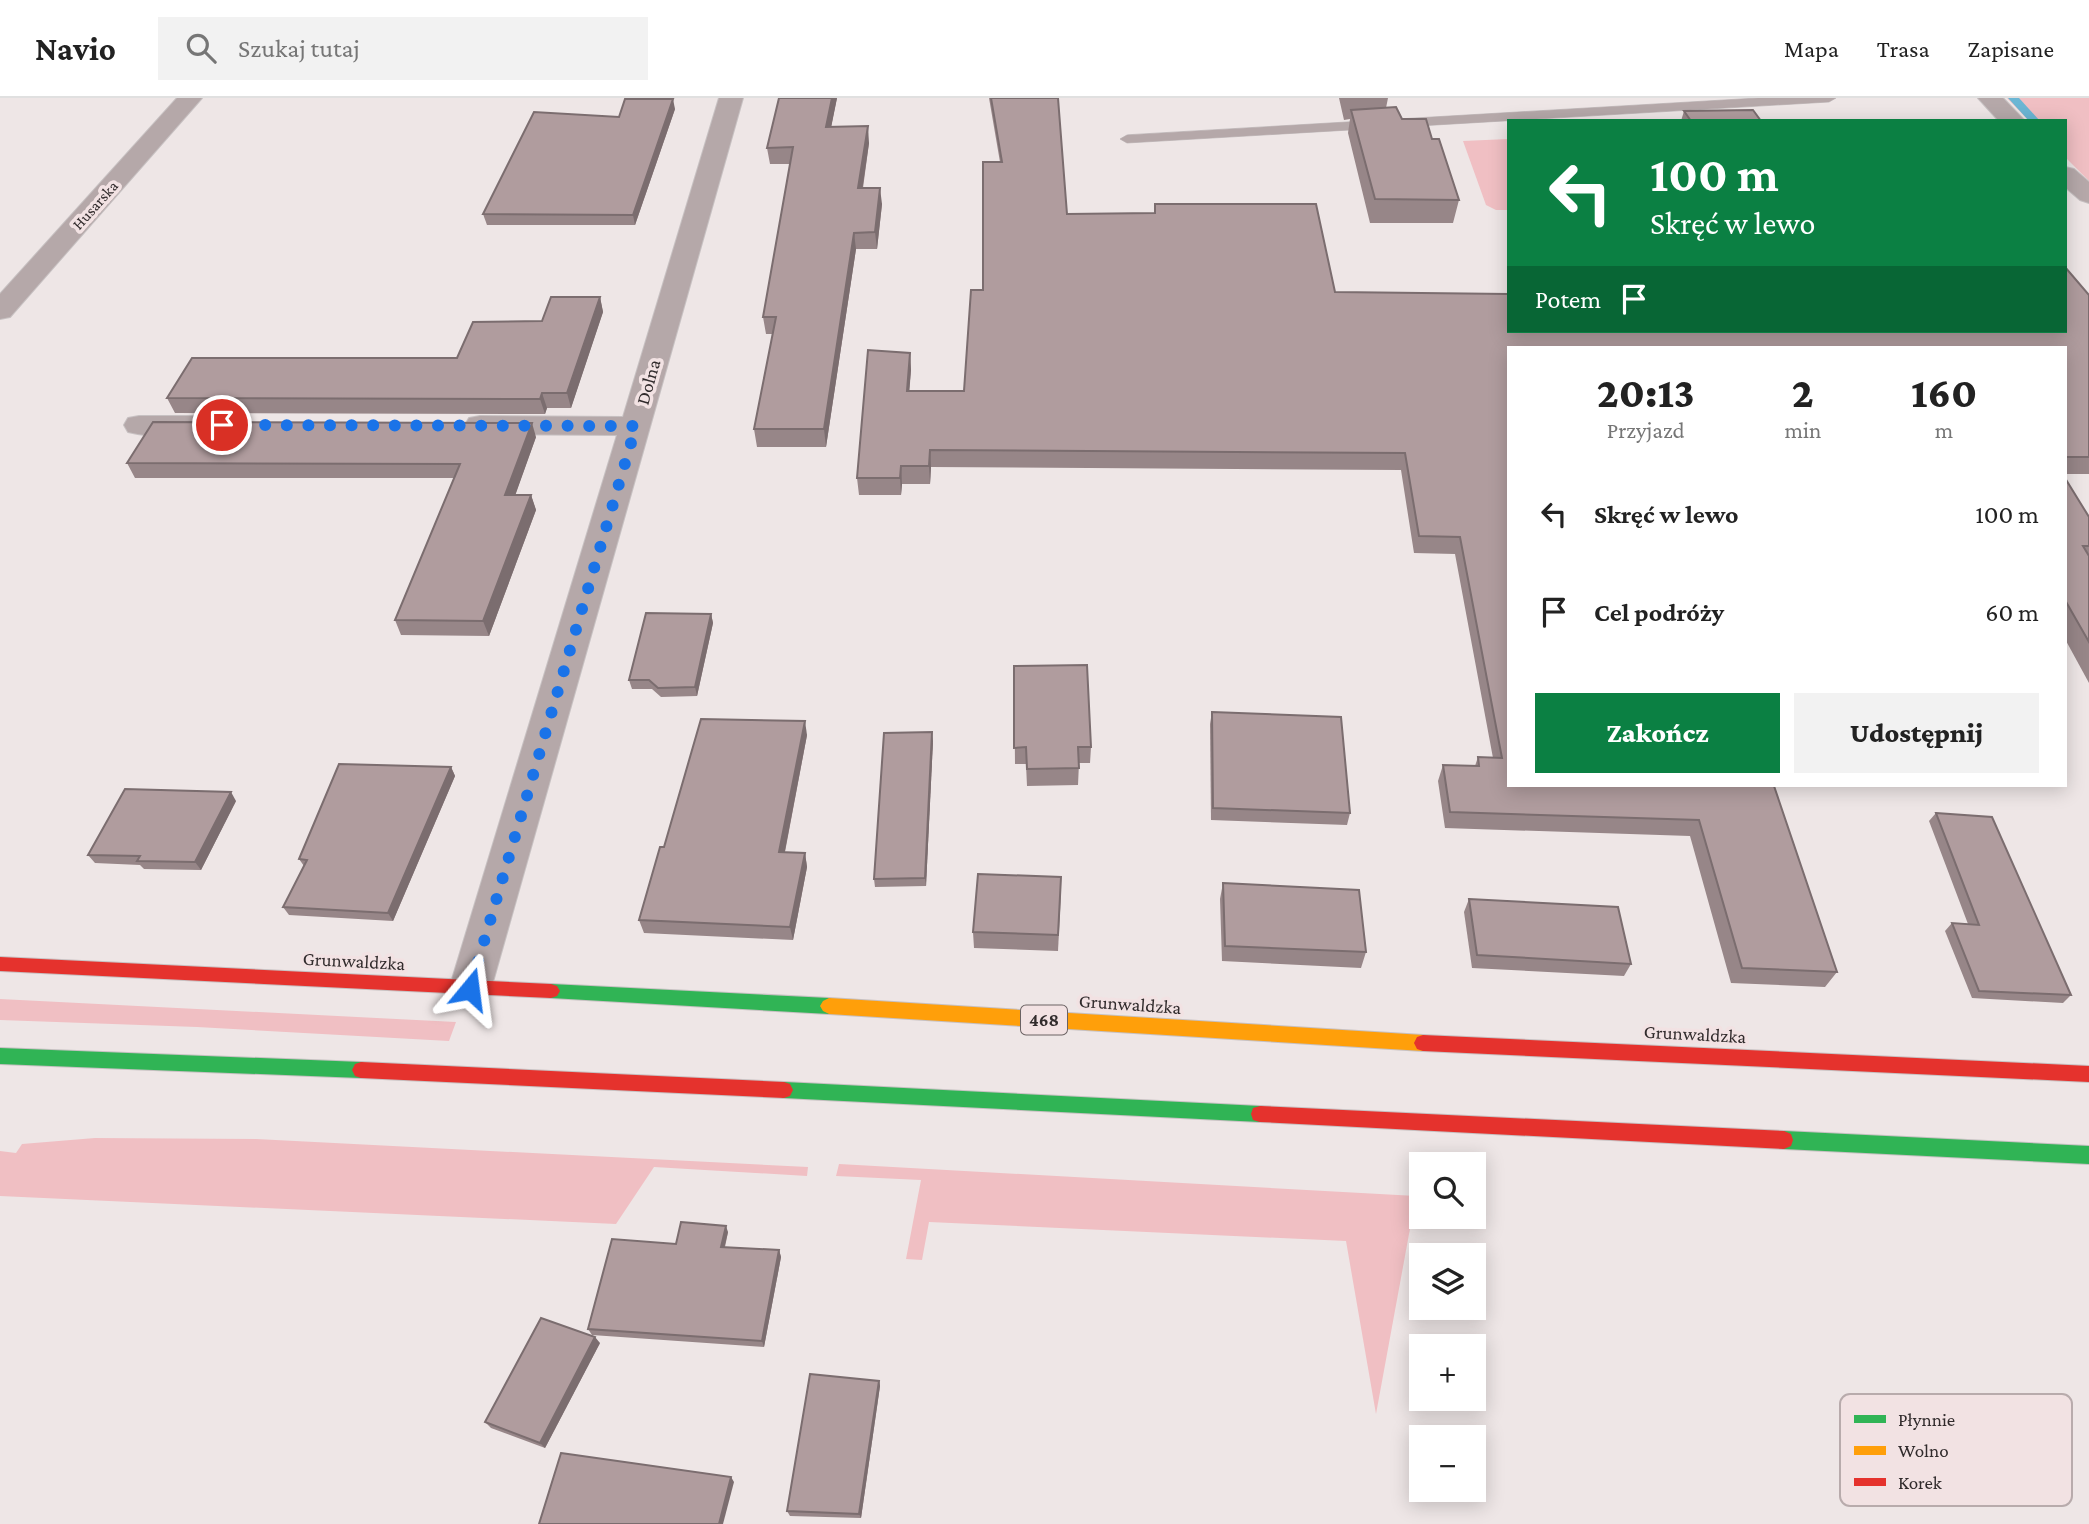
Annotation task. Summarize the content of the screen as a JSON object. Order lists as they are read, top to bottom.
{
  "streets": {
    "main road": ["Grunwaldzka", "468"],
    "street": ["Husarska", "Dolna"]
  },
  "crossings": [
    ["Dolna", "Grunwaldzka"]
  ],
  "legend": ["Płynnie", "Wolno", "Korek"],
  "page": {
    "header": "Navio",
    "search": "Szukaj tutaj",
    "nav": ["Mapa", "Trasa", "Zapisane"],
    "turn": ["100 m", "Skręć w lewo"],
    "then": "Potem",
    "eta": [
      "20:13",
      "Przyjazd",
      "2",
      "min",
      "160",
      "m"
    ],
    "list": [
      {
        "name": "Skręć w lewo",
        "value": "100 m"
      },
      {
        "name": "Cel podróży",
        "value": "60 m"
      }
    ],
    "buttons": ["Zakończ", "Udostępnij"],
    "map_buttons": ["+", "−"]
  }
}
